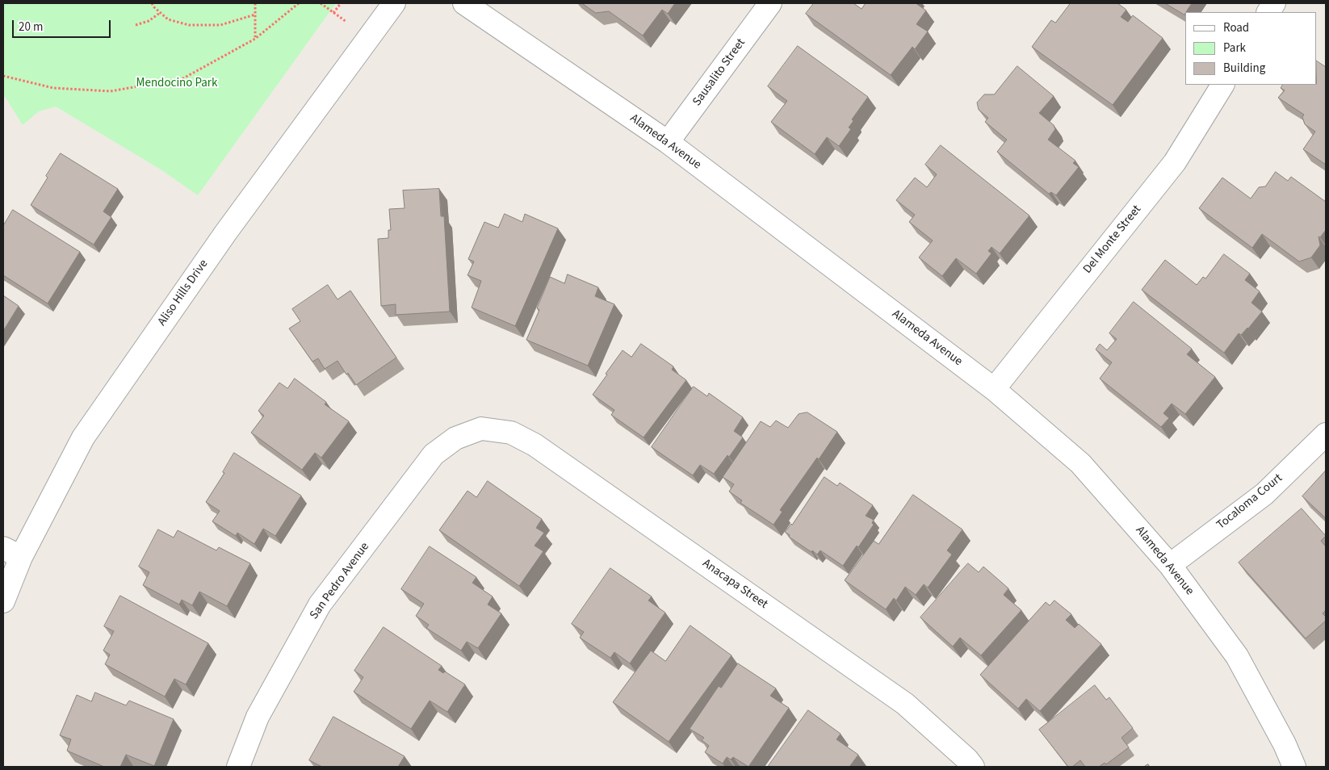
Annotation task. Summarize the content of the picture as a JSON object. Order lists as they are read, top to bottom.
{
  "streets": {
    "street": [
      "Sausalito Street",
      "Alameda Avenue",
      "Del Monte Street",
      "Aliso Hills Drive",
      "Tocaloma Court",
      "San Pedro Avenue",
      "Anacapa Street"
    ]
  },
  "crossings": [
    ["Sausalito Street", "Alameda Avenue"],
    ["Alameda Avenue", "Del Monte Street"],
    ["Alameda Avenue", "Tocaloma Court"],
    ["San Pedro Avenue", "Anacapa Street"]
  ],
  "parks": ["Mendocino Park"],
  "legend": ["Road", "Park", "Building"],
  "scale_bar": "20 m"
}
